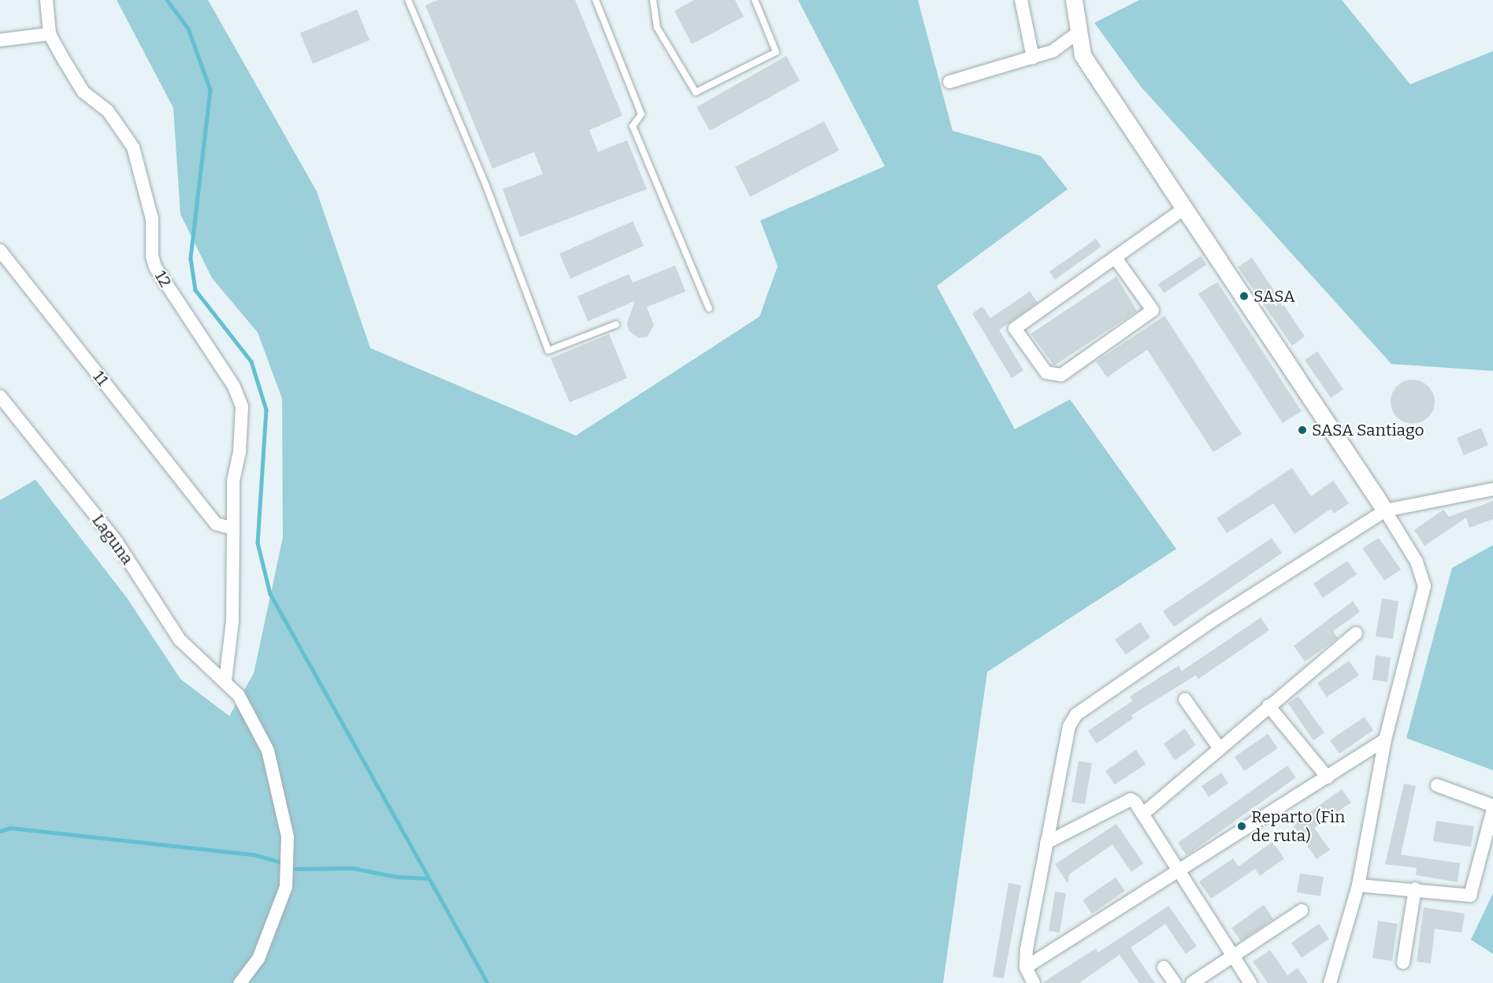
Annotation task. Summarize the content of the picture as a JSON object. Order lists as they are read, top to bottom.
{
  "streets": {
    "street": ["12", "11", "Laguna"]
  },
  "crossings": [
    ["12", "11"],
    ["12", "Laguna"]
  ],
  "places": ["SASA", "SASA Santiago", "Reparto (Fin de ruta)"]
}
